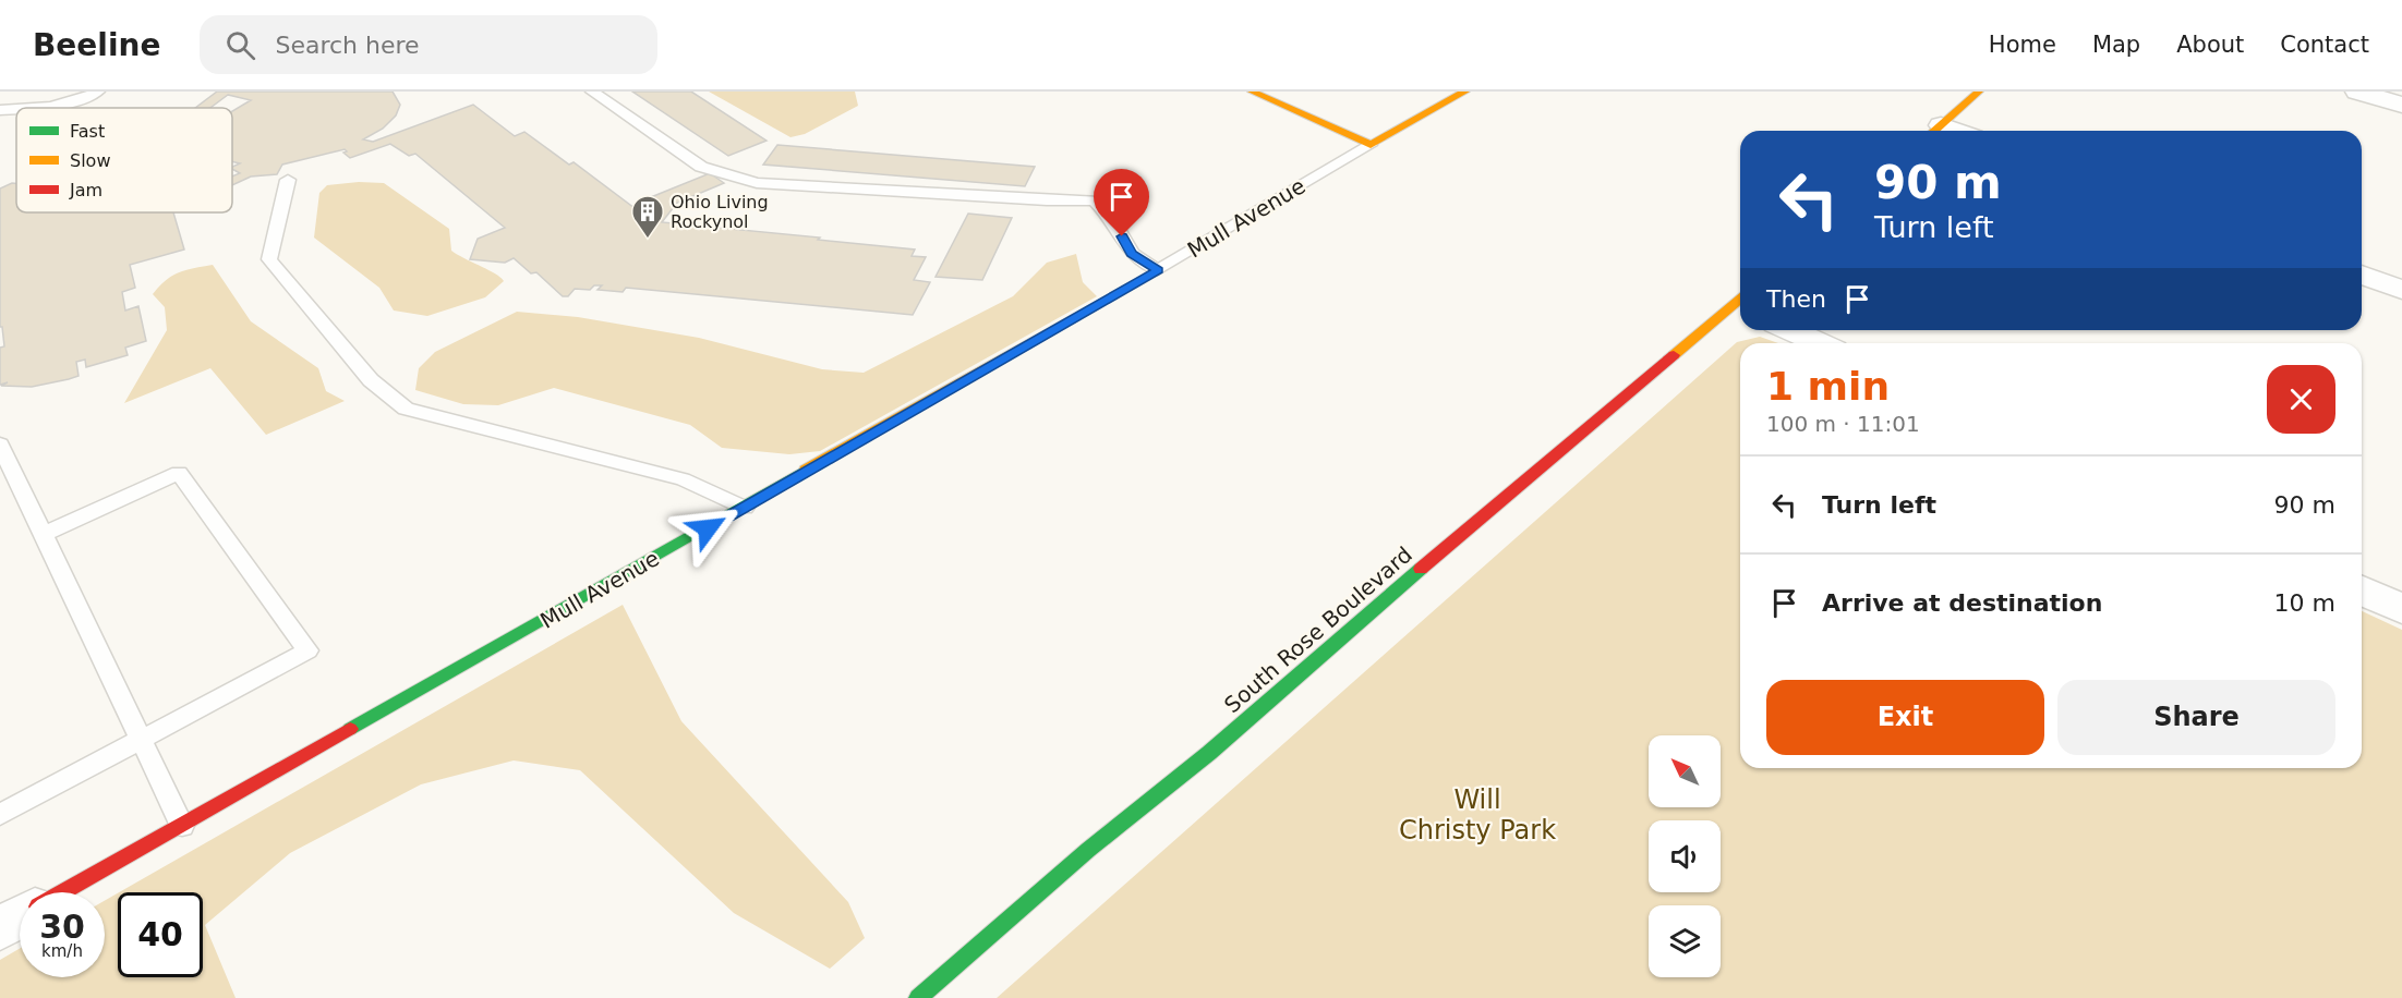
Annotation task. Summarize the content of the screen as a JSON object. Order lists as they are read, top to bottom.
{
  "streets": {
    "street": ["Mull Avenue", "South Rose Boulevard"]
  },
  "parks": ["Will Christy Park"],
  "places": {
    "building": ["Ohio Living Rockynol"]
  },
  "legend": ["Fast", "Slow", "Jam"],
  "north": "top left",
  "page": {
    "header": "Beeline",
    "search": "Search here",
    "nav": [
      "Home",
      "Map",
      "About",
      "Contact"
    ],
    "turn": ["90 m", "Turn left"],
    "then": "Then",
    "heading": ["1 min", "100 m · 11:01"],
    "list": [
      {
        "name": "Turn left",
        "value": "90 m"
      },
      {
        "name": "Arrive at destination",
        "value": "10 m"
      }
    ],
    "buttons": ["Exit", "Share"],
    "speed": "30 km/h",
    "limit": "40"
  }
}
